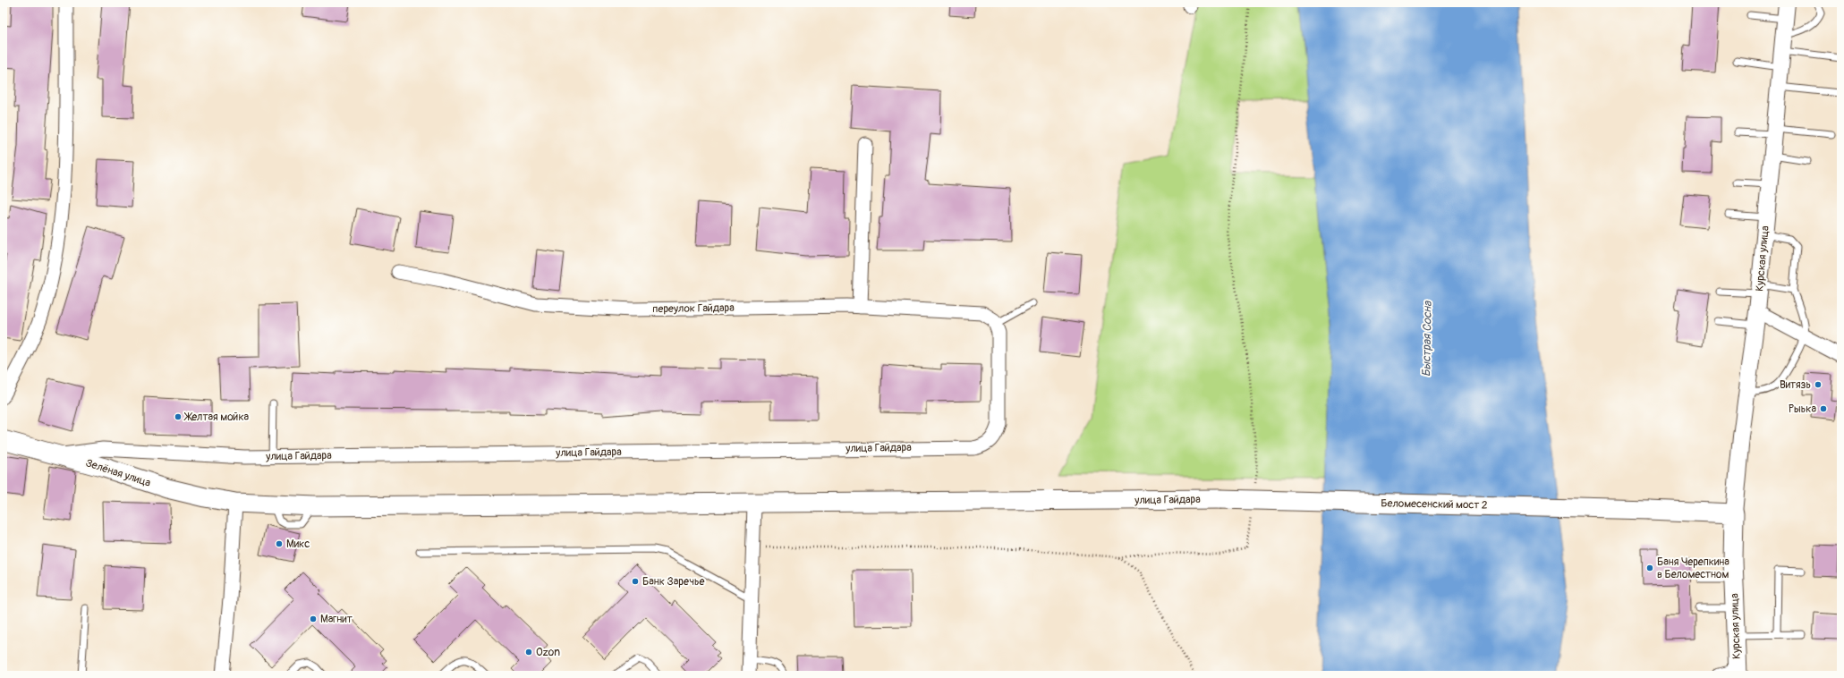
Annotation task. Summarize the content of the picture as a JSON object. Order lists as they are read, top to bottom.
{
  "streets": {
    "main road": [
      "Курская улица",
      "улица Гайдара",
      "Зелёная улица",
      "Беломесенский мост 2"
    ],
    "street": ["переулок Гайдара"]
  },
  "crossings": [
    ["Курская улица", "Беломесенский мост 2"],
    ["переулок Гайдара", "улица Гайдара"],
    ["улица Гайдара", "Зелёная улица"],
    ["улица Гайдара", "Беломесенский мост 2"]
  ],
  "water": ["Быстрая Сосна"],
  "places": [
    "Витязь",
    "Рыька",
    "Желтая мойка",
    "Микс",
    "Баня Черепкина в Беломестном",
    "Банк Заречье",
    "Магнит",
    "Ozon"
  ]
}
